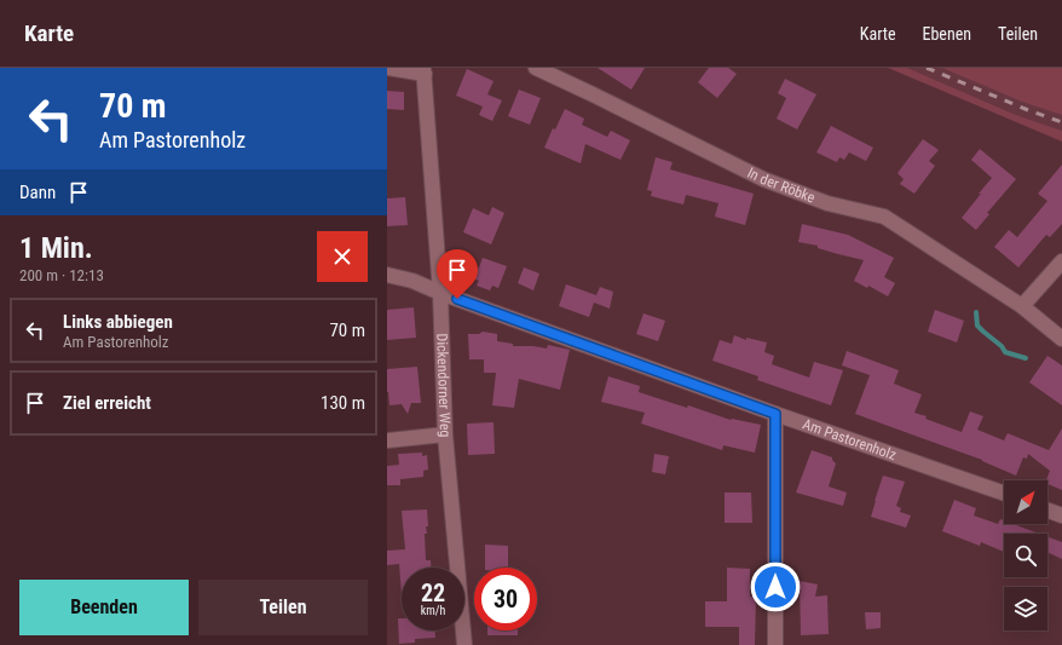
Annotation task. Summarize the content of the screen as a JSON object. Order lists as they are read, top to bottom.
{
  "streets": {
    "street": ["In der Röbke", "Dickendorner Weg", "Am Pastorenholz"]
  },
  "crossings": [
    ["Dickendorner Weg", "Am Pastorenholz"]
  ],
  "north": "top right",
  "page": {
    "header": "Karte",
    "nav": ["Karte", "Ebenen", "Teilen"],
    "turn": ["70 m", "Am Pastorenholz"],
    "then": "Dann",
    "heading": ["1 Min.", "200 m · 12:13"],
    "list": [
      {
        "name": "Links abbiegen",
        "note": "Am Pastorenholz",
        "value": "70 m"
      },
      {
        "name": "Ziel erreicht",
        "value": "130 m"
      }
    ],
    "speed": "22 km/h",
    "limit": "30",
    "buttons": ["Beenden", "Teilen"]
  }
}
